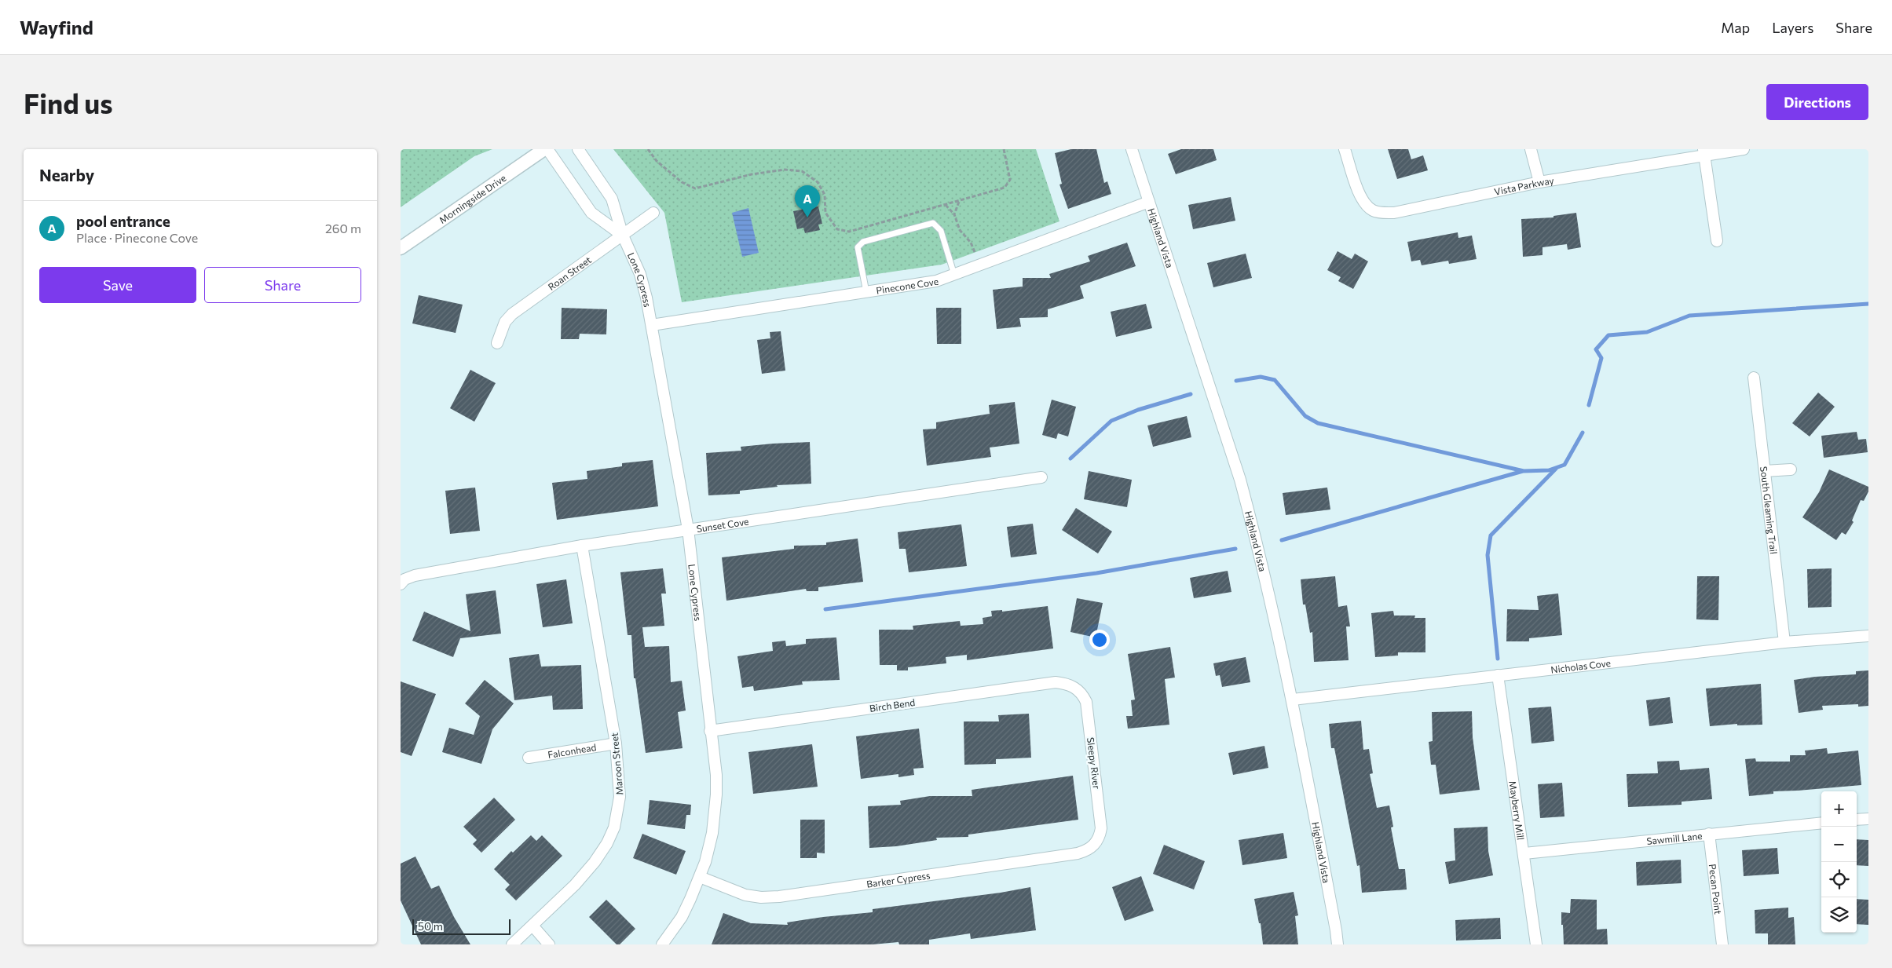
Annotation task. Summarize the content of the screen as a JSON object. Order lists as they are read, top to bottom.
{
  "streets": {
    "street": [
      "Vista Parkway",
      "Morningside Drive",
      "Highland Vista",
      "Roan Street",
      "Lone Cypress",
      "Pinecone Cove",
      "South Gleaming Trail",
      "Sunset Cove",
      "Nicholas Cove",
      "Birch Bend",
      "Falconhead",
      "Sleepy River",
      "Maroon Street",
      "Mayberry Mill",
      "Sawmill Lane",
      "Barker Cypress",
      "Pecan Point"
    ]
  },
  "crossings": [
    ["Highland Vista", "Pinecone Cove"],
    ["Highland Vista", "Nicholas Cove"],
    ["Roan Street", "Lone Cypress"],
    ["Lone Cypress", "Pinecone Cove"],
    ["Lone Cypress", "Sunset Cove"],
    ["Lone Cypress", "Birch Bend"],
    ["Lone Cypress", "Barker Cypress"],
    ["South Gleaming Trail", "Nicholas Cove"],
    ["Sunset Cove", "Maroon Street"],
    ["Nicholas Cove", "Mayberry Mill"],
    ["Birch Bend", "Sleepy River"],
    ["Falconhead", "Maroon Street"],
    ["Sleepy River", "Barker Cypress"],
    ["Mayberry Mill", "Sawmill Lane"],
    ["Sawmill Lane", "Pecan Point"]
  ],
  "scale_bar": "50 m",
  "page": {
    "header": "Wayfind",
    "nav": ["Map", "Layers", "Share"],
    "buttons": [
      "Directions",
      ["Save", "Share"]
    ],
    "title": "Find us",
    "heading": "Nearby",
    "pins": "A",
    "list": [
      {
        "mark": "A",
        "name": "pool entrance",
        "note": "Place · Pinecone Cove",
        "value": "260 m"
      }
    ],
    "map_buttons": ["+", "−"],
    "scale": "50 m"
  }
}
